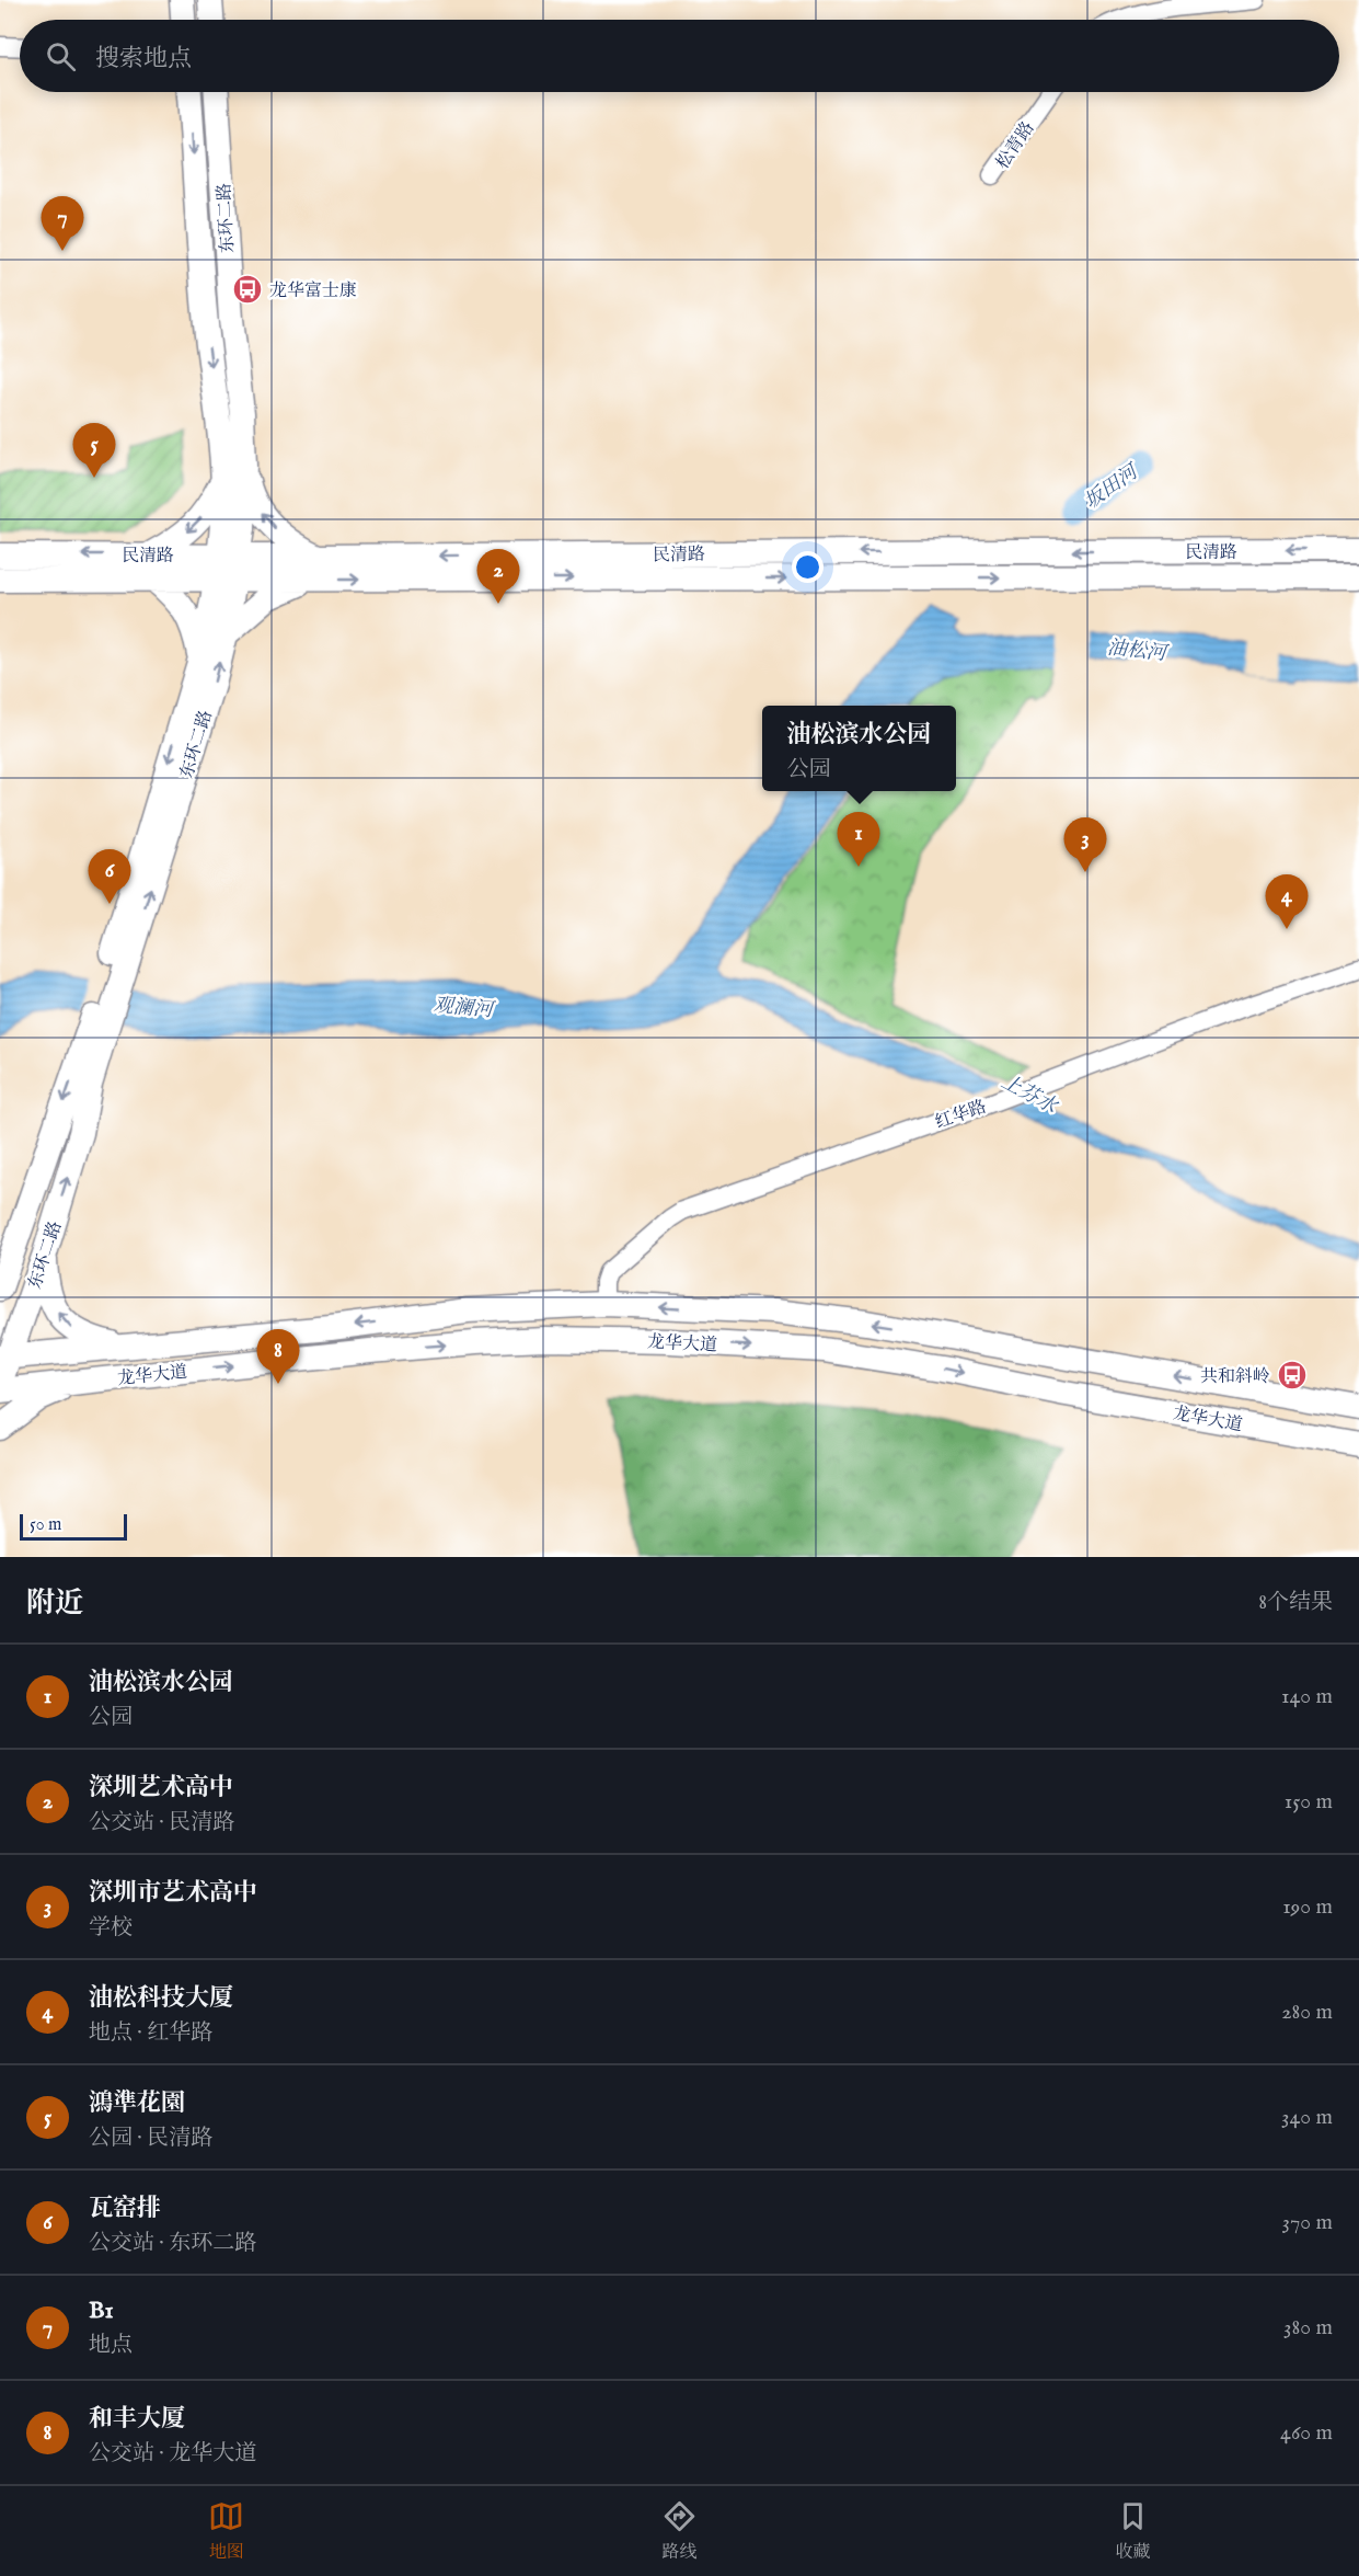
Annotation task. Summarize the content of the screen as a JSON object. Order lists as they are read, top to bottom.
{
  "streets": {
    "main road": ["东环二路", "民清路", "龙华大道"],
    "street": ["松青路", "红华路"]
  },
  "crossings": [
    ["东环二路", "民清路"],
    ["东环二路", "龙华大道"],
    ["红华路", "龙华大道"]
  ],
  "water": [
    "坂田河",
    "油松河",
    "观澜河",
    "上芬水"
  ],
  "places": {
    "bus stop": ["龙华富士康", "共和斜岭"]
  },
  "scale_bar": "50 m",
  "page": {
    "search": "搜索地点",
    "pins": [
      "7",
      "5",
      "2",
      "1",
      "3",
      "6",
      "4",
      "8"
    ],
    "popup": ["油松滨水公园", "公园"],
    "scale": "50 m",
    "heading": ["附近", "8个结果"],
    "list": [
      {
        "mark": "1",
        "name": "油松滨水公园",
        "note": "公园",
        "value": "140 m"
      },
      {
        "mark": "2",
        "name": "深圳艺术高中",
        "note": "公交站 · 民清路",
        "value": "150 m"
      },
      {
        "mark": "3",
        "name": "深圳市艺术高中",
        "note": "学校",
        "value": "190 m"
      },
      {
        "mark": "4",
        "name": "油松科技大厦",
        "note": "地点 · 红华路",
        "value": "280 m"
      },
      {
        "mark": "5",
        "name": "鴻準花園",
        "note": "公园 · 民清路",
        "value": "340 m"
      },
      {
        "mark": "6",
        "name": "瓦窑排",
        "note": "公交站 · 东环二路",
        "value": "370 m"
      },
      {
        "mark": "7",
        "name": "B1",
        "note": "地点",
        "value": "380 m"
      },
      {
        "mark": "8",
        "name": "和丰大厦",
        "note": "公交站 · 龙华大道",
        "value": "460 m"
      }
    ],
    "nav": ["地图", "路线", "收藏"]
  }
}
